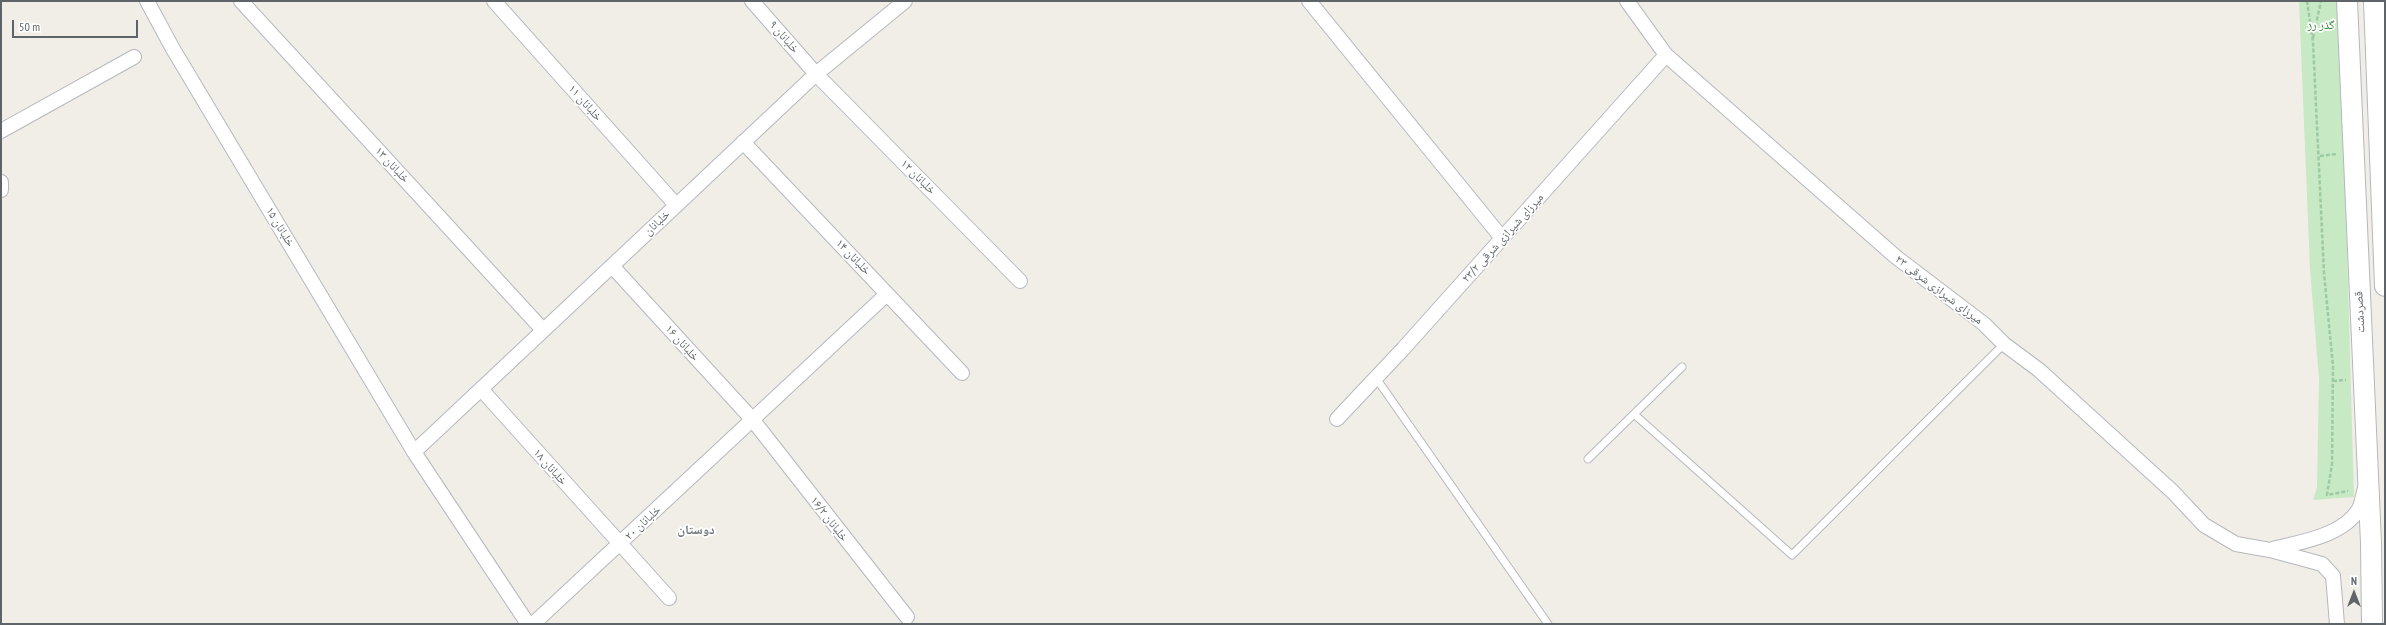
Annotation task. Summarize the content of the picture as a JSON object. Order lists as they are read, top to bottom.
{
  "streets": {
    "main road": ["قصردشت"],
    "street": [
      "۹ خلبانان",
      "۱۱ خلبانان",
      "۱۳ خلبانان",
      "۱۲ خلبانان",
      "خلبانان",
      "۱۵ خلبانان",
      "۲۳/۲ میرزای شیرازی شرقی",
      "۱۴ خلبانان",
      "۲۳ میرزای شیرازی شرقی",
      "۱۶ خلبانان",
      "۱۸ خلبانان",
      "۱۶/۲ خلبانان",
      "۲۰ خلبانان"
    ]
  },
  "crossings": [
    ["۹ خلبانان", "۱۲ خلبانان"],
    ["۹ خلبانان", "خلبانان"],
    ["۱۱ خلبانان", "خلبانان"],
    ["۱۳ خلبانان", "خلبانان"],
    ["۱۲ خلبانان", "خلبانان"],
    ["خلبانان", "۱۵ خلبانان"],
    ["خلبانان", "۱۴ خلبانان"],
    ["خلبانان", "۱۶ خلبانان"],
    ["خلبانان", "۱۸ خلبانان"],
    ["۲۳/۲ میرزای شیرازی شرقی", "۲۳ میرزای شیرازی شرقی"],
    ["۱۴ خلبانان", "۲۰ خلبانان"],
    ["۱۶ خلبانان", "۱۶/۲ خلبانان"],
    ["۱۶ خلبانان", "۲۰ خلبانان"],
    ["۱۸ خلبانان", "۲۰ خلبانان"],
    ["۱۶/۲ خلبانان", "۲۰ خلبانان"]
  ],
  "districts": ["دوستان"],
  "parks": ["گذر رز"],
  "scale_bar": "50 m",
  "north": "top"
}
